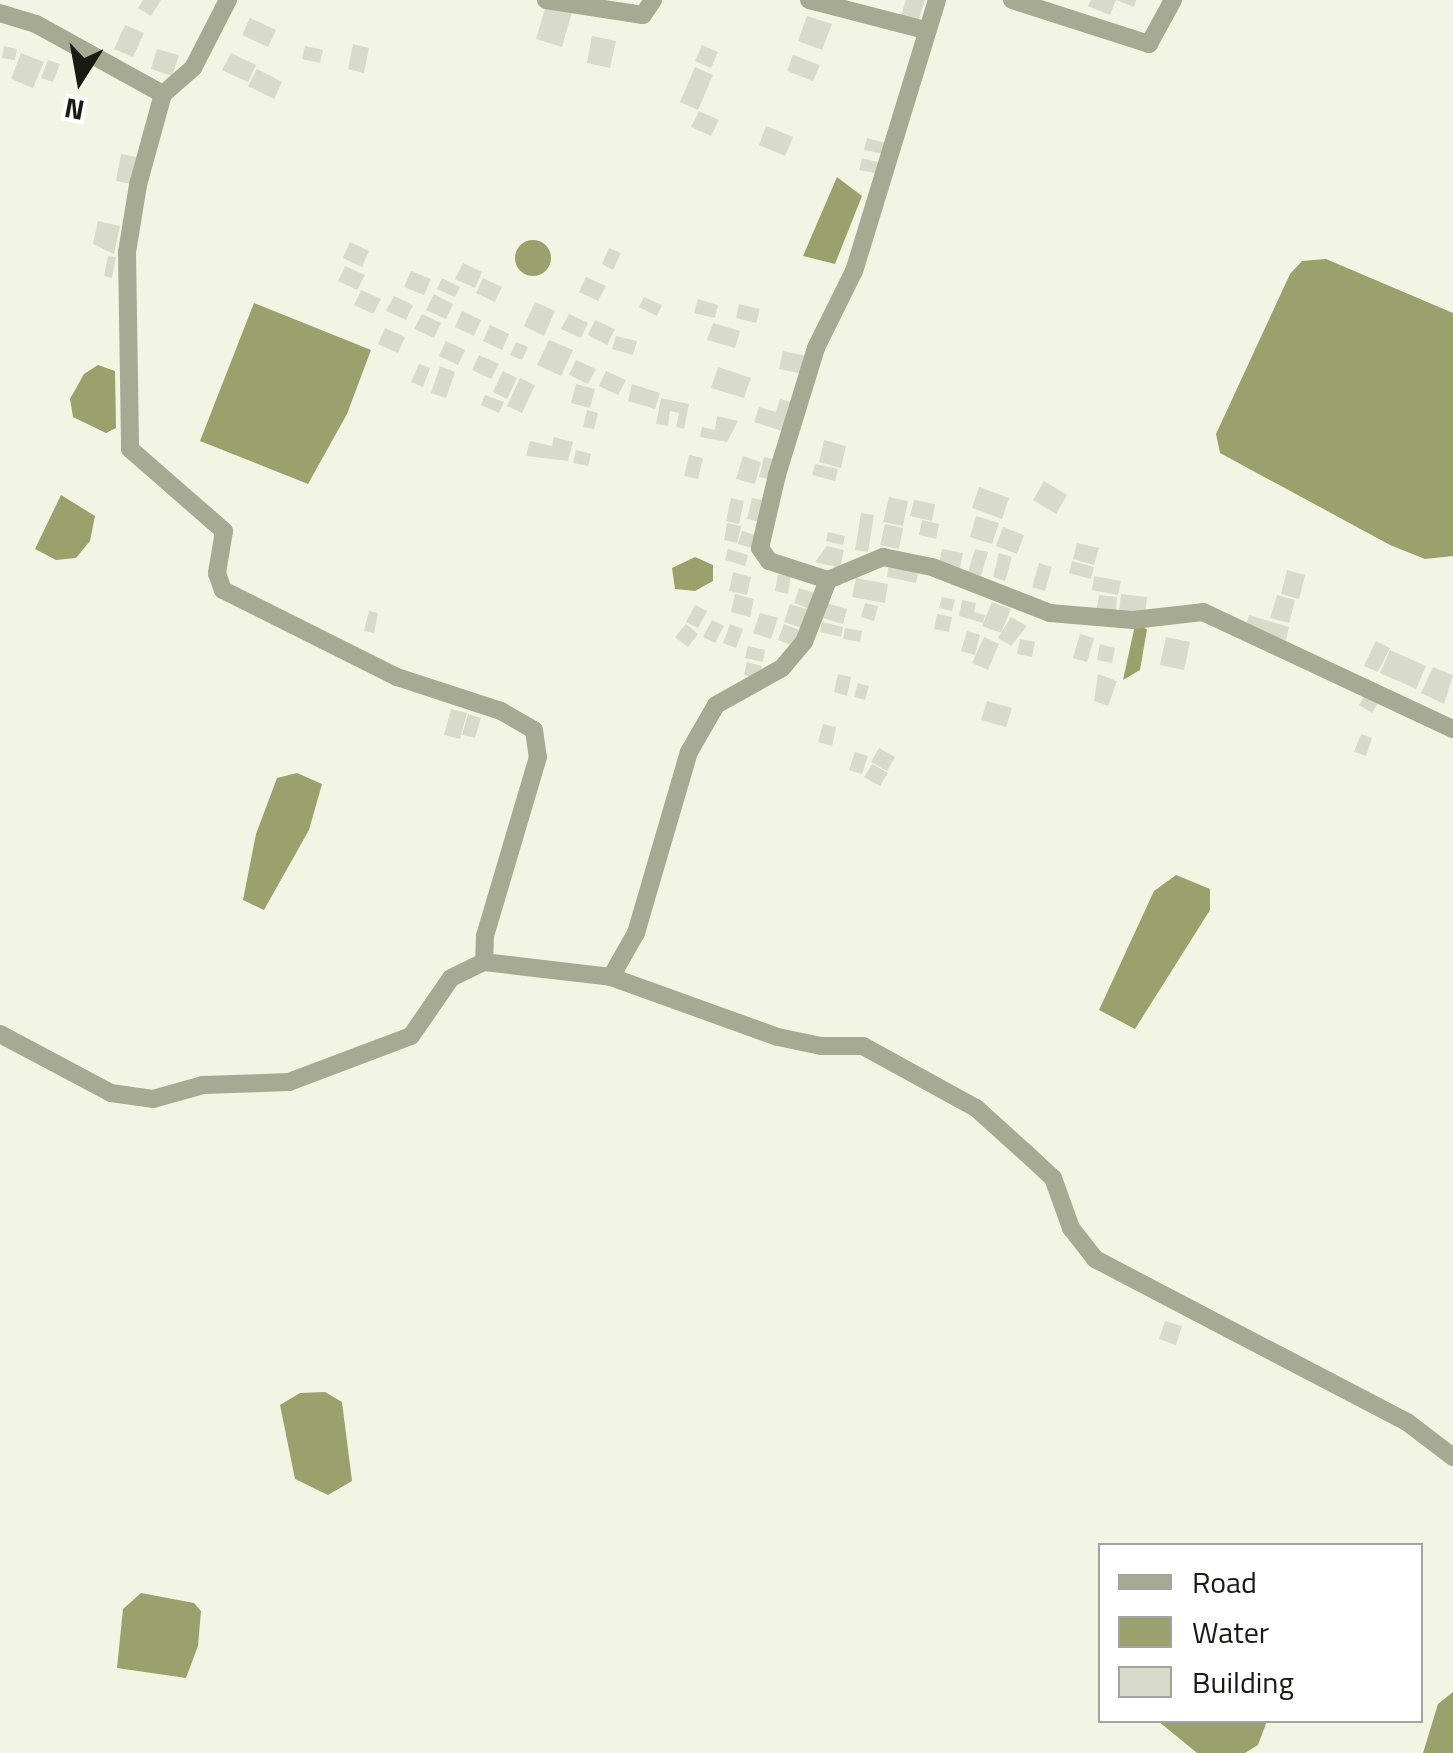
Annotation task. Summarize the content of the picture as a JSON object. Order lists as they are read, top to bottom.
{
  "legend": ["Road", "Water", "Building"],
  "north": "bottom"
}
